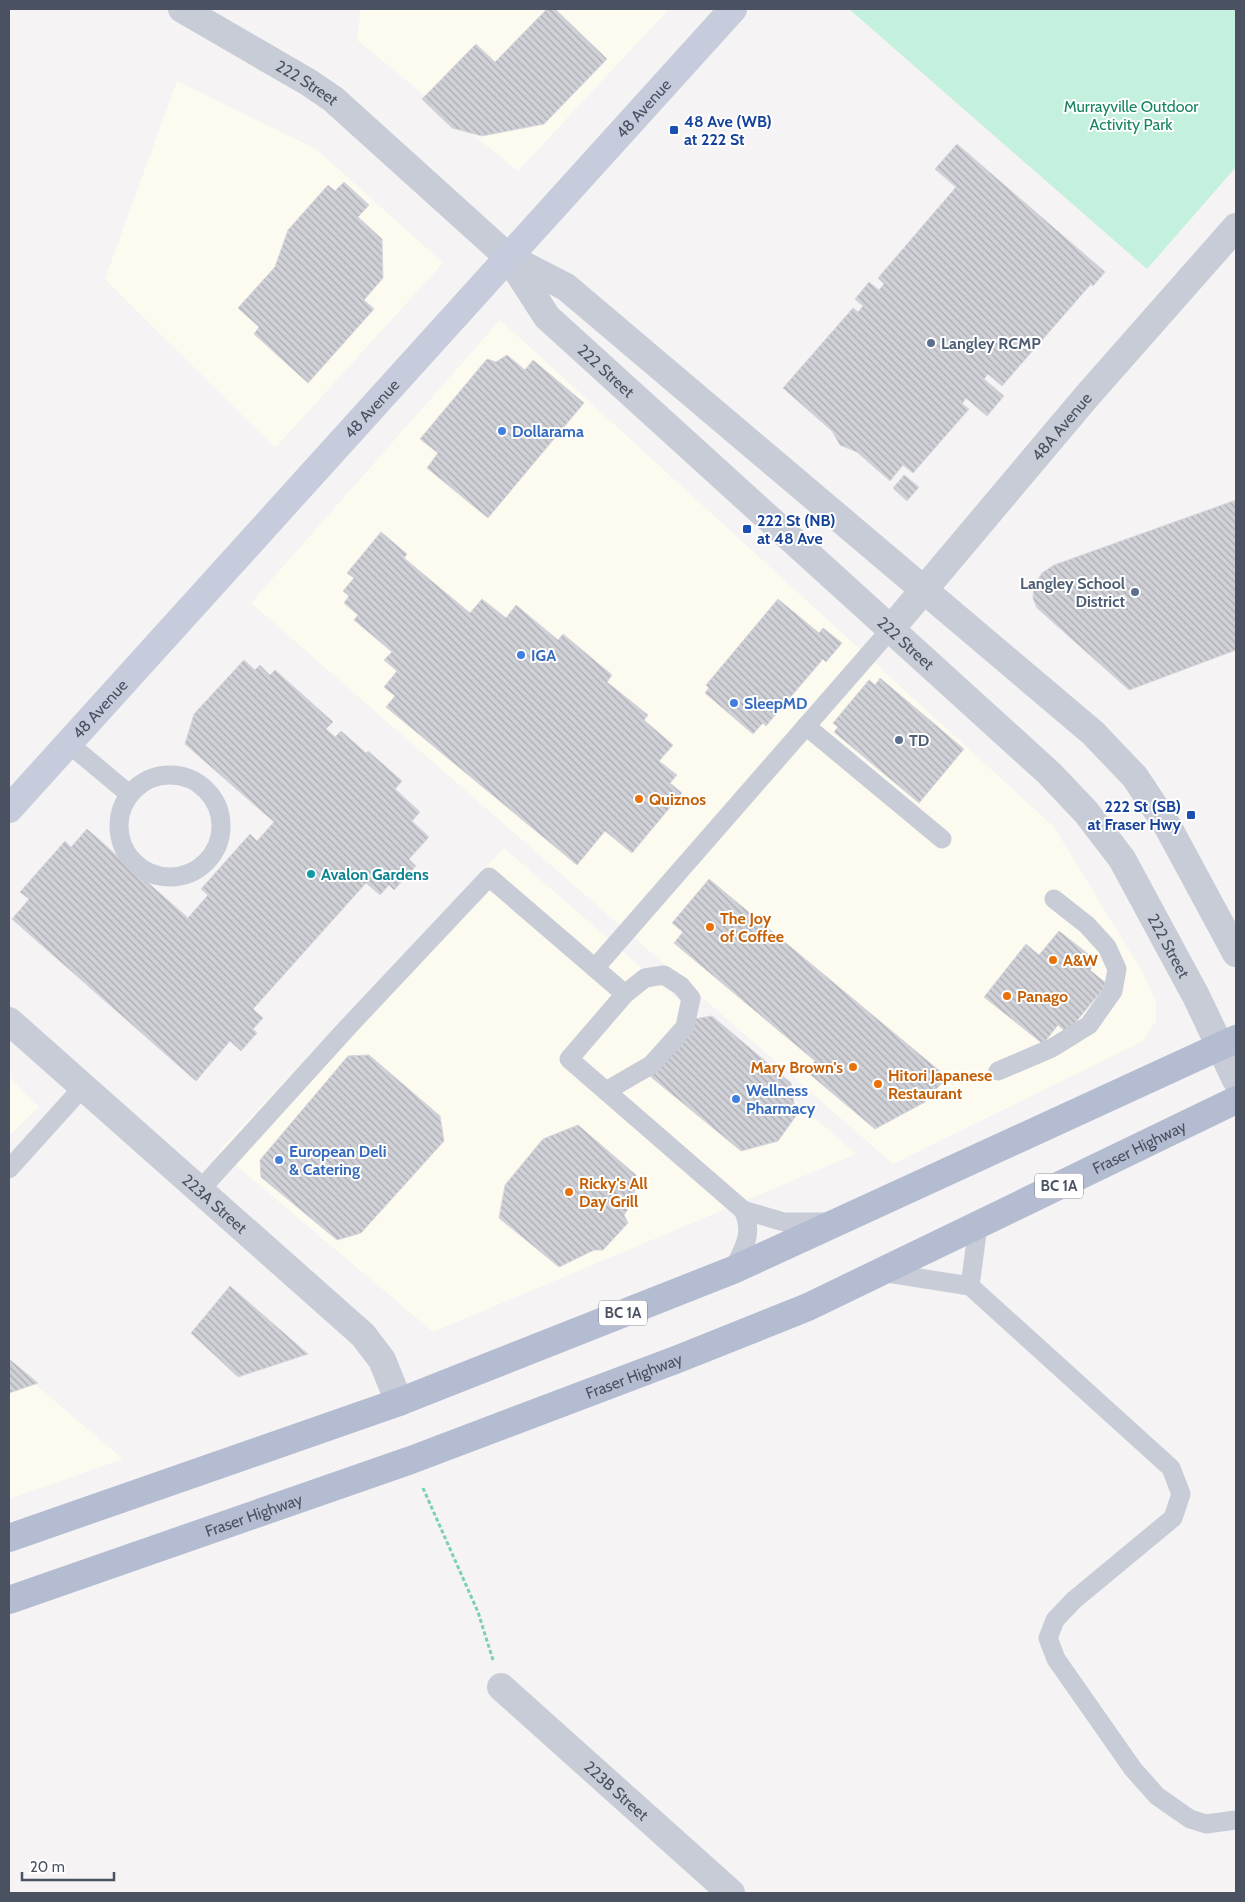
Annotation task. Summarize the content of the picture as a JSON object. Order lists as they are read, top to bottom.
{
  "streets": {
    "main road": ["48 Avenue", "Fraser Highway", "BC 1A"],
    "street": [
      "222 Street",
      "48A Avenue",
      "223A Street",
      "223B Street"
    ]
  },
  "crossings": [
    ["222 Street", "48 Avenue"],
    ["222 Street", "48A Avenue"],
    ["222 Street", "BC 1A"],
    ["BC 1A", "223A Street"]
  ],
  "parks": ["Murrayville Outdoor Activity Park"],
  "places": {
    "transit": ["48 Ave (WB) at 222 St", "222 St (NB) at 48 Ave", "222 St (SB) at Fraser Hwy"],
    "other": [
      "Langley RCMP",
      "Dollarama",
      "Langley School District",
      "IGA",
      "SleepMD",
      "TD",
      "Quiznos",
      "Avalon Gardens",
      "The Joy of Coffee",
      "A&W",
      "Panago",
      "Mary Brown's",
      "Hitori Japanese Restaurant",
      "Wellness Pharmacy",
      "European Deli & Catering",
      "Ricky's All Day Grill"
    ]
  },
  "scale_bar": "20 m"
}
